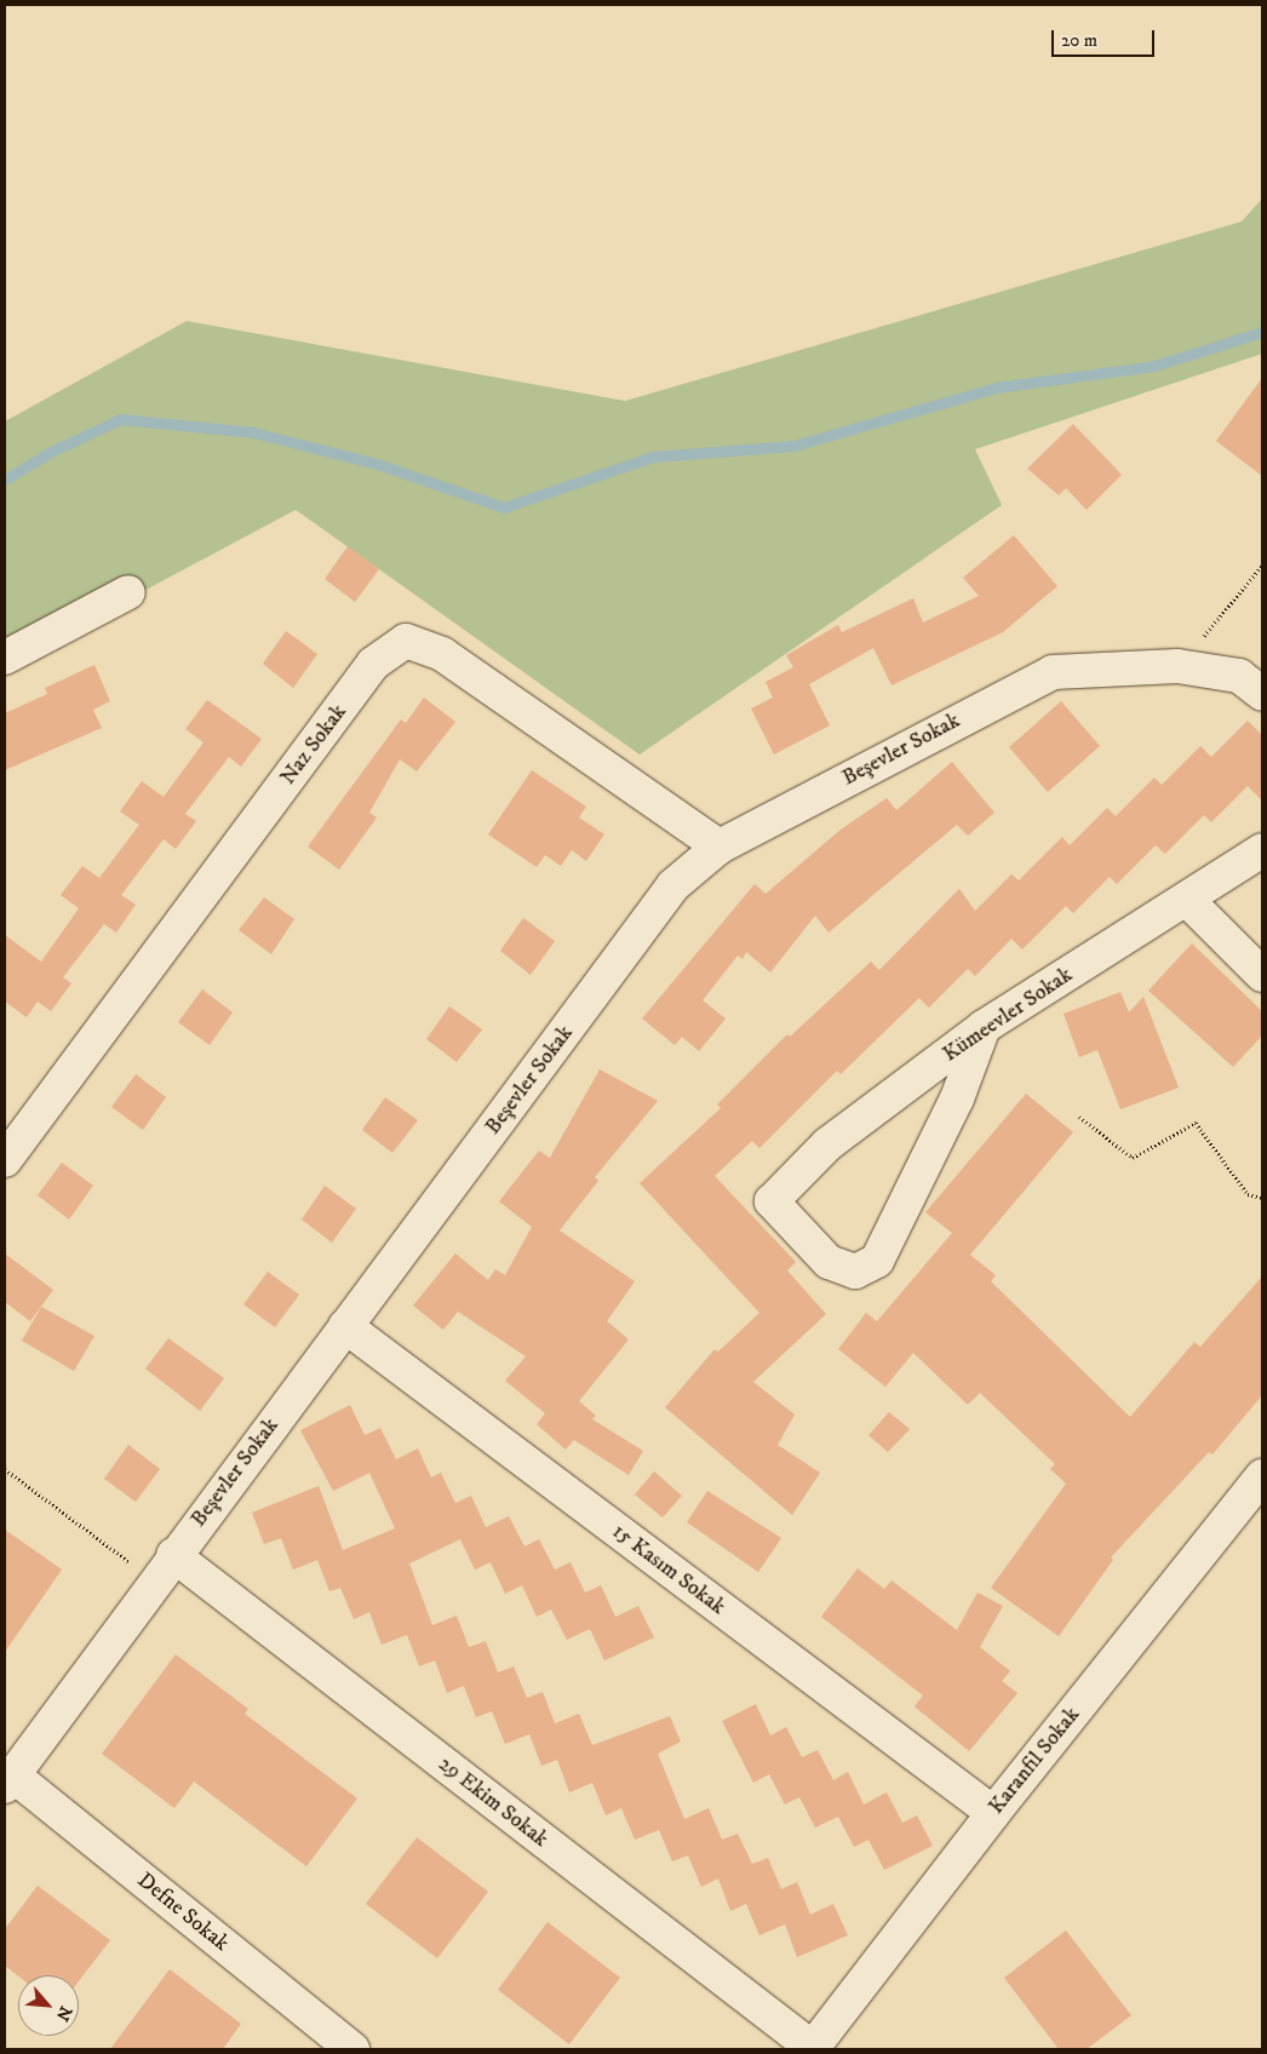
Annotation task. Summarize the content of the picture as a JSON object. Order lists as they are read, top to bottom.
{
  "streets": {
    "street": [
      "Naz Sokak",
      "Beşevler Sokak",
      "Kümeevler Sokak",
      "15 Kasım Sokak",
      "Karanfil Sokak",
      "29 Ekim Sokak",
      "Defne Sokak"
    ]
  },
  "crossings": [
    ["Naz Sokak", "Beşevler Sokak"],
    ["Beşevler Sokak", "15 Kasım Sokak"],
    ["Beşevler Sokak", "29 Ekim Sokak"],
    ["Beşevler Sokak", "Defne Sokak"],
    ["15 Kasım Sokak", "Karanfil Sokak"],
    ["Karanfil Sokak", "29 Ekim Sokak"]
  ],
  "scale_bar": "20 m",
  "north": "bottom right"
}
